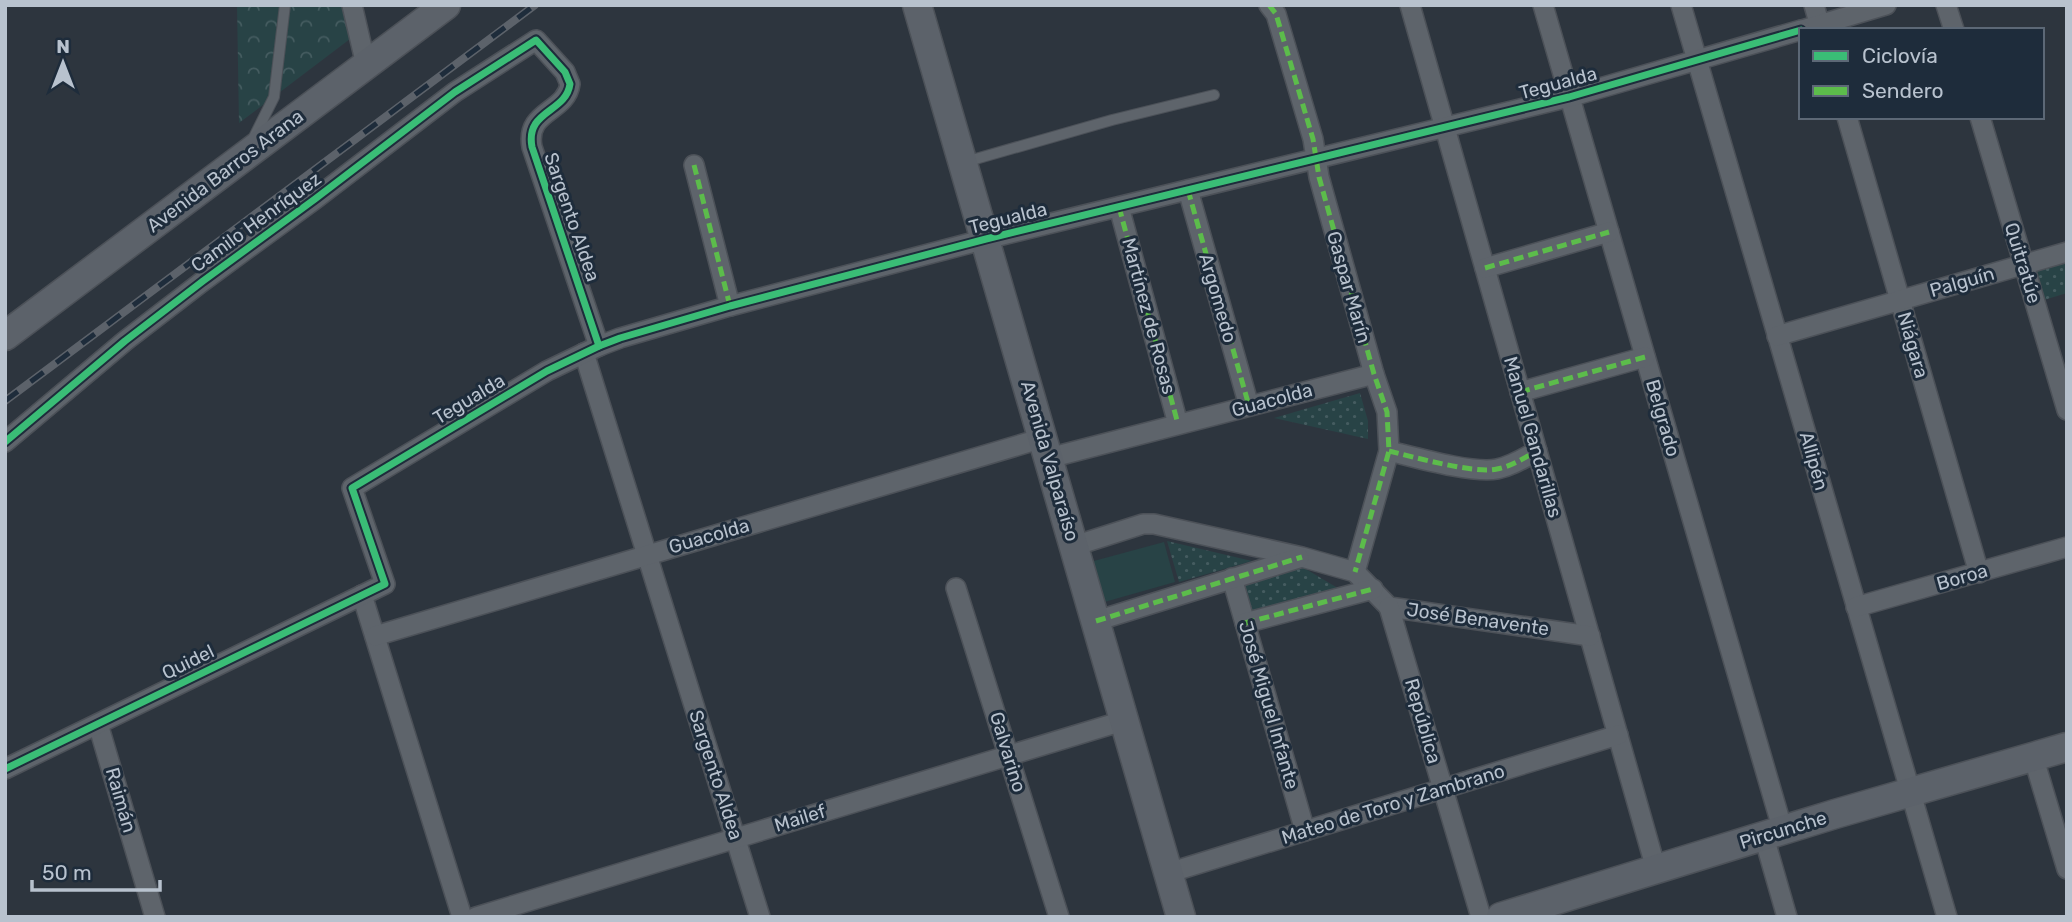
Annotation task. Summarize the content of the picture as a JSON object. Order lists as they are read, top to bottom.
{
  "streets": {
    "main road": ["Avenida Barros Arana", "Avenida Valparaíso", "Pircunche"],
    "street": [
      "Tegualda",
      "Sargento Aldea",
      "Camilo Henríquez",
      "Quitratúe",
      "Palguín",
      "Gaspar Marín",
      "Argomedo",
      "Martínez de Rosas",
      "Niágara",
      "Guacolda",
      "Belgrado",
      "Manuel Gandarillas",
      "Allipén",
      "Boroa",
      "José Benavente",
      "Quidel",
      "José Miguel Infante",
      "República",
      "Galvarino",
      "Raimán",
      "Mateo de Toro y Zambrano",
      "Mailef"
    ]
  },
  "crossings": [
    ["Tegualda", "Sargento Aldea"],
    ["Tegualda", "Gaspar Marín"],
    ["Tegualda", "Argomedo"],
    ["Tegualda", "Martínez de Rosas"],
    ["Tegualda", "Belgrado"],
    ["Tegualda", "Manuel Gandarillas"],
    ["Tegualda", "Avenida Valparaíso"],
    ["Tegualda", "Allipén"],
    ["Tegualda", "Quidel"],
    ["Sargento Aldea", "Camilo Henríquez"],
    ["Sargento Aldea", "Guacolda"],
    ["Sargento Aldea", "Mailef"],
    ["Quitratúe", "Palguín"],
    ["Palguín", "Niágara"],
    ["Palguín", "Allipén"],
    ["Gaspar Marín", "Guacolda"],
    ["Gaspar Marín", "José Benavente"],
    ["Argomedo", "Guacolda"],
    ["Martínez de Rosas", "Guacolda"],
    ["Niágara", "Boroa"],
    ["Guacolda", "Avenida Valparaíso"],
    ["Belgrado", "Pircunche"],
    ["Manuel Gandarillas", "José Benavente"],
    ["Manuel Gandarillas", "Mateo de Toro y Zambrano"],
    ["Manuel Gandarillas", "Pircunche"],
    ["Avenida Valparaíso", "José Benavente"],
    ["Avenida Valparaíso", "Mateo de Toro y Zambrano"],
    ["Avenida Valparaíso", "Mailef"],
    ["Allipén", "Boroa"],
    ["Allipén", "Pircunche"],
    ["José Benavente", "República"],
    ["Quidel", "Raimán"],
    ["José Miguel Infante", "Mateo de Toro y Zambrano"],
    ["República", "Mateo de Toro y Zambrano"],
    ["Galvarino", "Mailef"]
  ],
  "legend": ["Ciclovía", "Sendero"],
  "scale_bar": "50 m",
  "north": "top"
}
